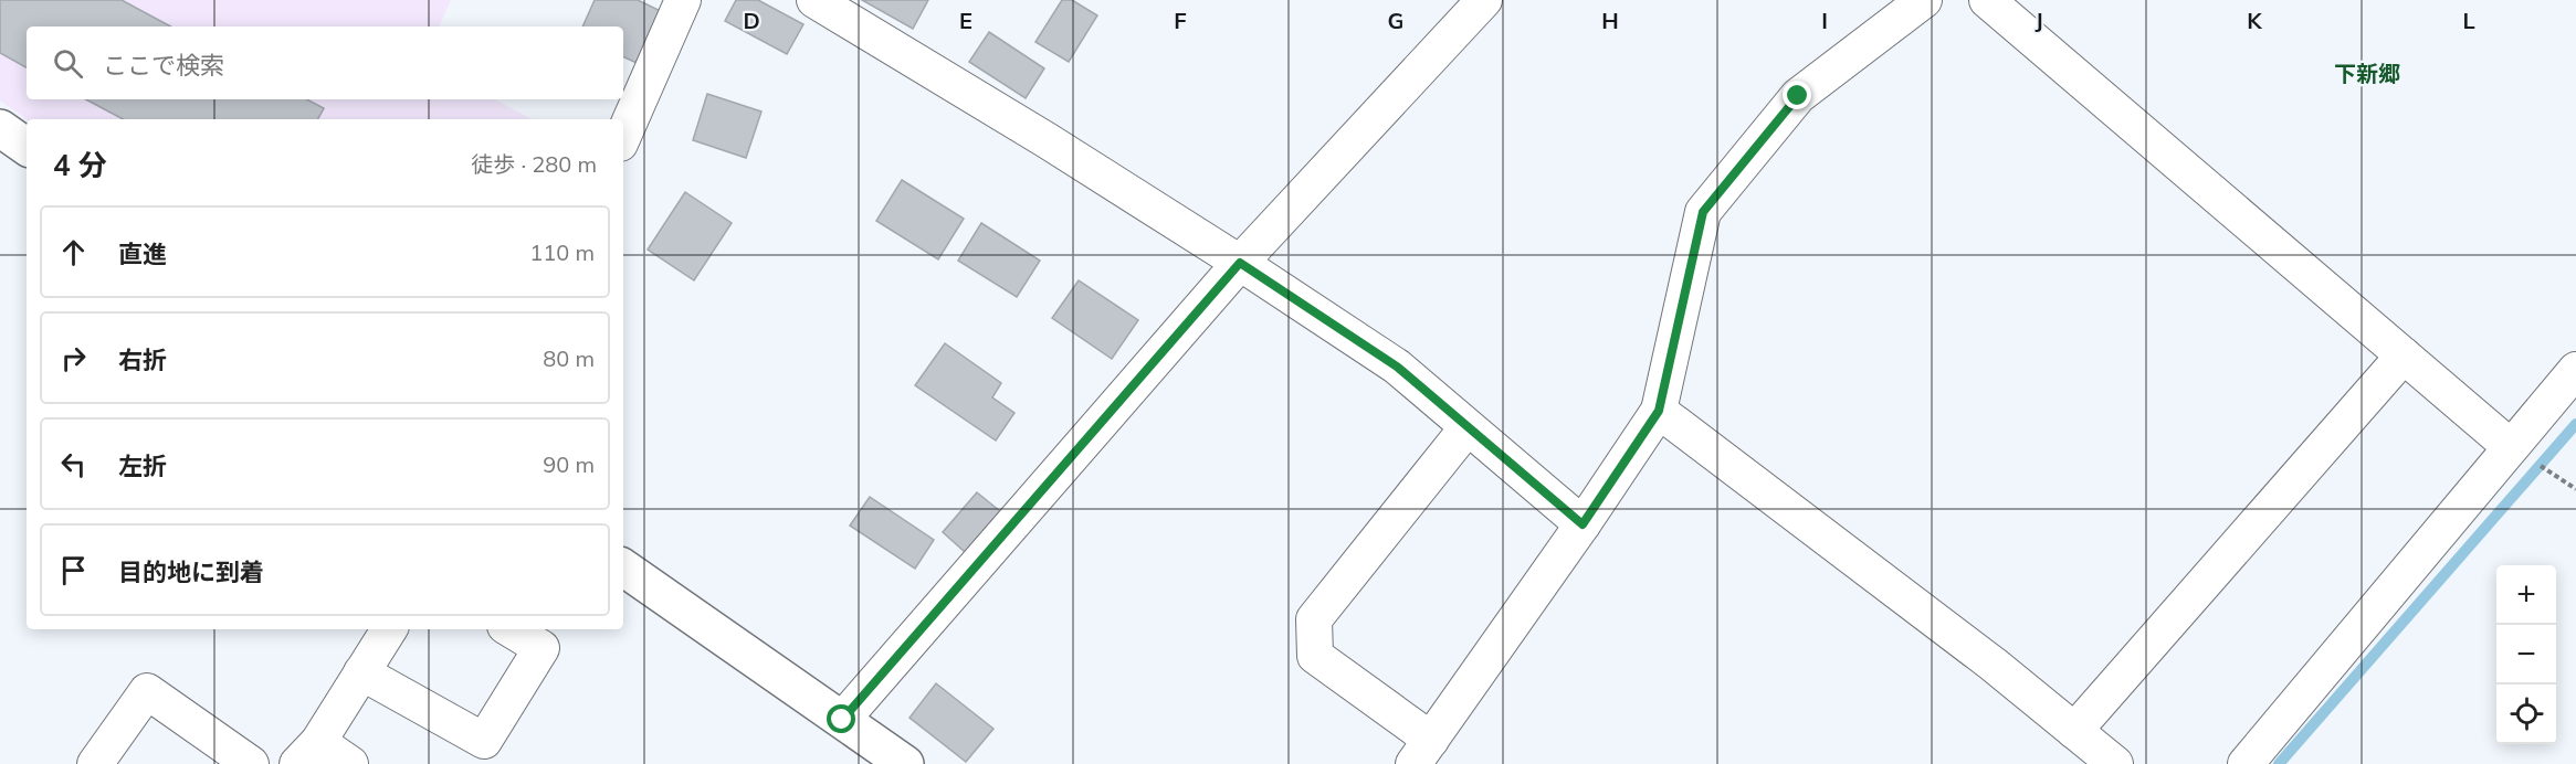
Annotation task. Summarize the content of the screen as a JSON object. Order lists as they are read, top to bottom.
{
  "districts": ["下新郷"],
  "page": {
    "search": "ここで検索",
    "heading": ["4 分", "徒歩 · 280 m"],
    "list": [
      ["直進", "110 m"],
      ["右折", "80 m"],
      ["左折", "90 m"],
      "目的地に到着"
    ],
    "map_buttons": ["+", "−"]
  },
  "grid": {
    "columns": [
      "D",
      "E",
      "F",
      "G",
      "H",
      "I",
      "J",
      "K",
      "L"
    ]
  }
}
